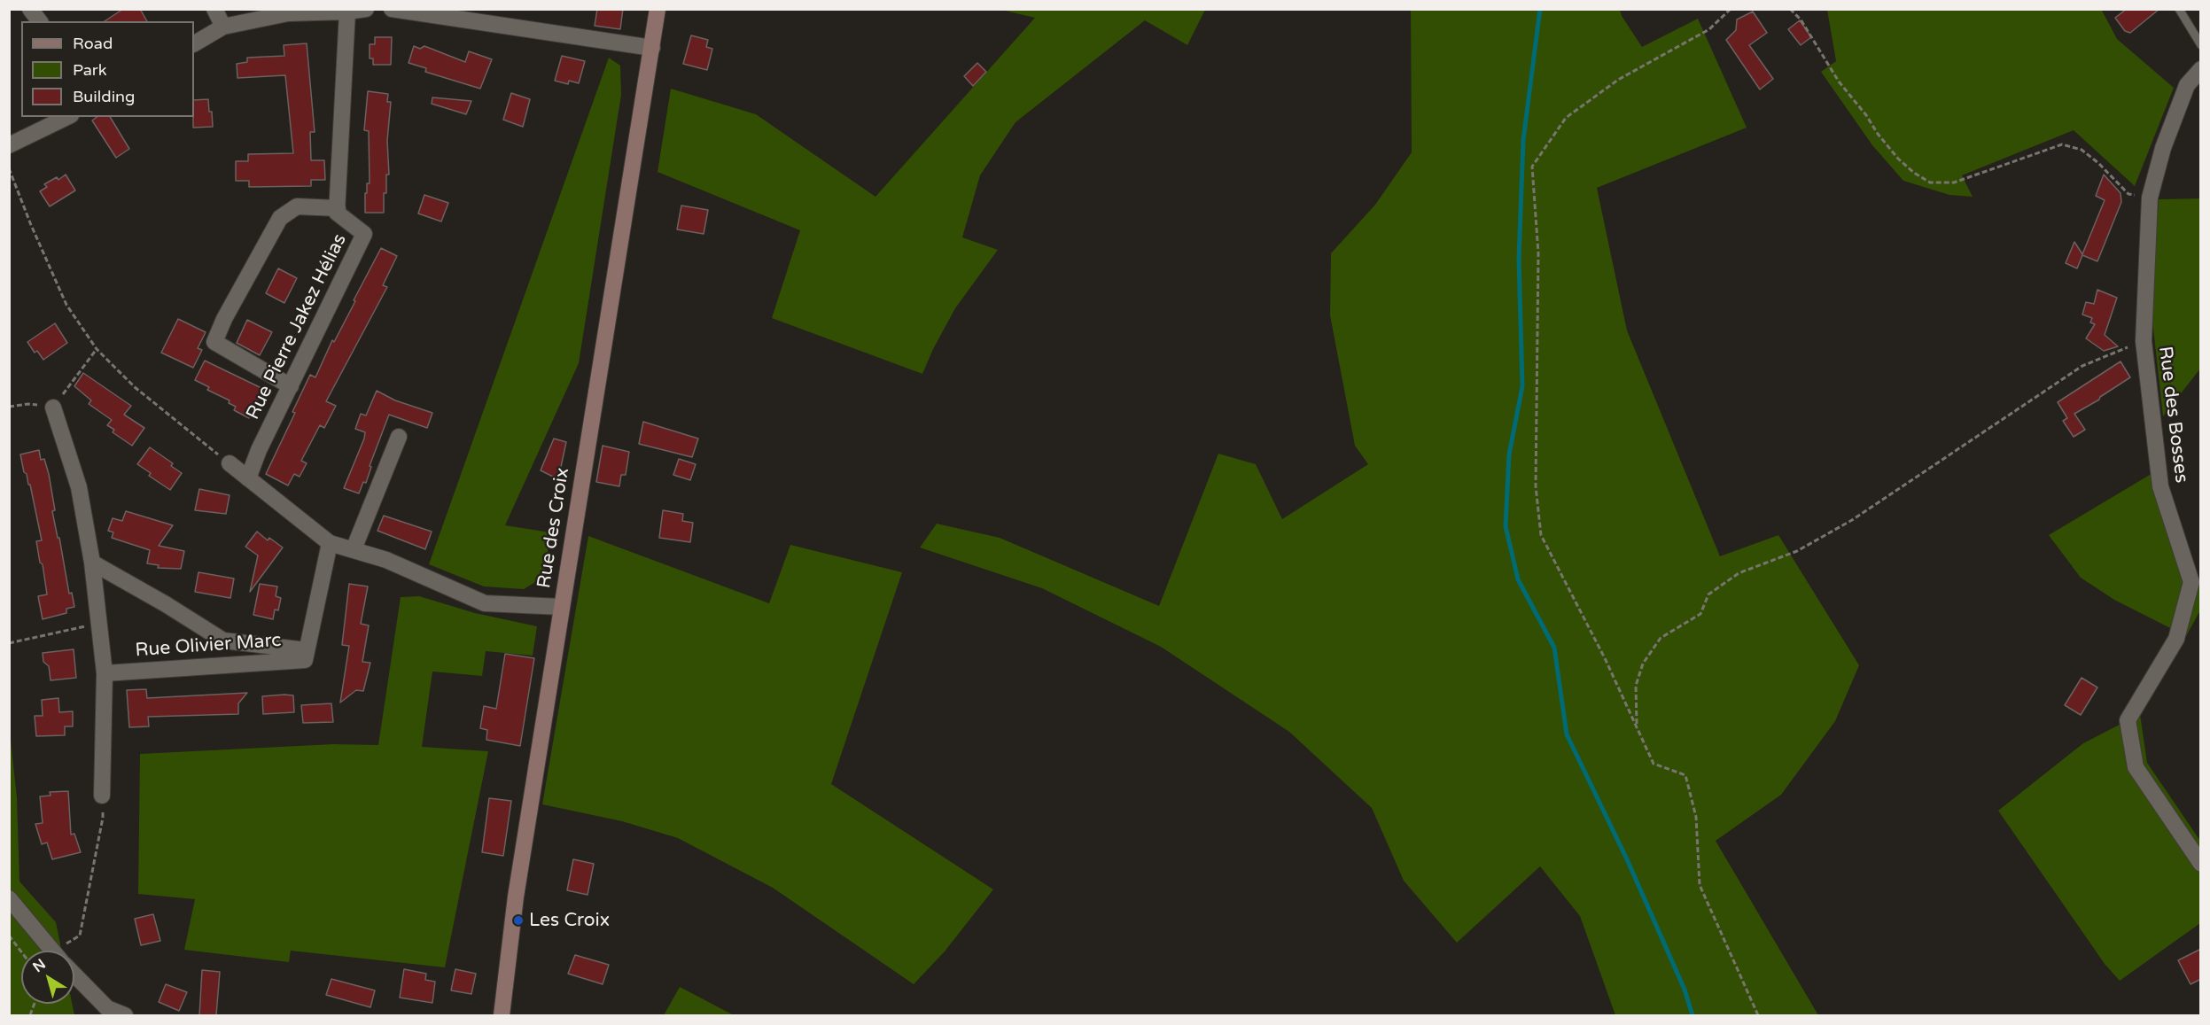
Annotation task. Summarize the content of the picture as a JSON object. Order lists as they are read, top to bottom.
{
  "streets": {
    "main road": ["Rue des Croix"],
    "street": ["Rue Pierre Jakez Hélias", "Rue des Bosses", "Rue Olivier Marc"]
  },
  "places": ["Les Croix"],
  "legend": ["Road", "Park", "Building"],
  "north": "top left"
}
